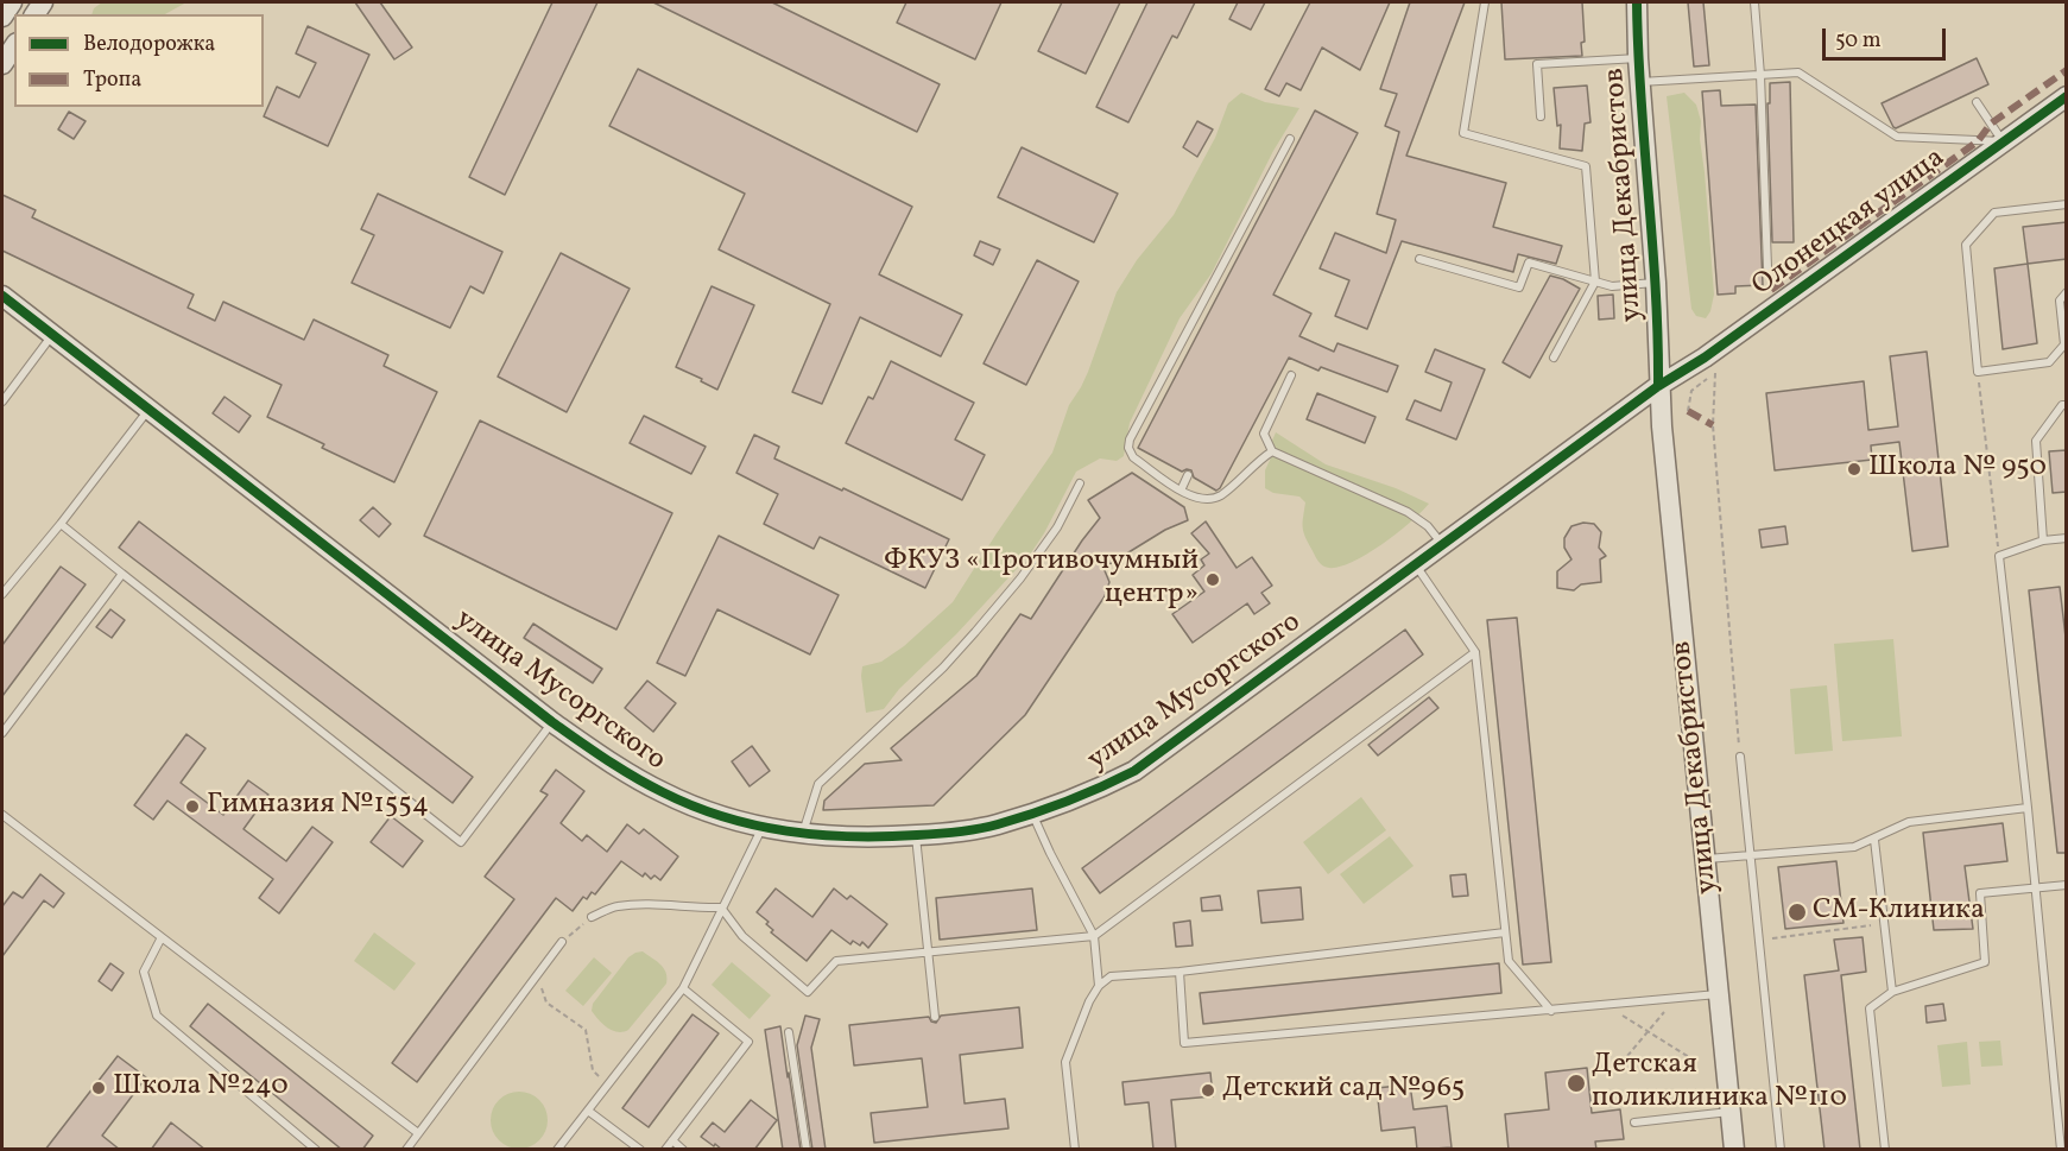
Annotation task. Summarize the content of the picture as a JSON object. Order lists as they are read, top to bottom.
{
  "streets": {
    "street": ["улица Декабристов", "Олонецкая улица", "улица Мусоргского"]
  },
  "crossings": [
    ["улица Декабристов", "Олонецкая улица"],
    ["улица Декабристов", "улица Мусоргского"],
    ["Олонецкая улица", "улица Мусоргского"]
  ],
  "places": [
    "Школа № 950",
    "ФКУЗ «Противочумный центр»",
    "Гимназия №1554",
    "СМ-Клиника",
    "Детская поликлиника №110",
    "Школа №240",
    "Детский сад №965"
  ],
  "legend": ["Велодорожка", "Тропа"],
  "scale_bar": "50 m"
}
